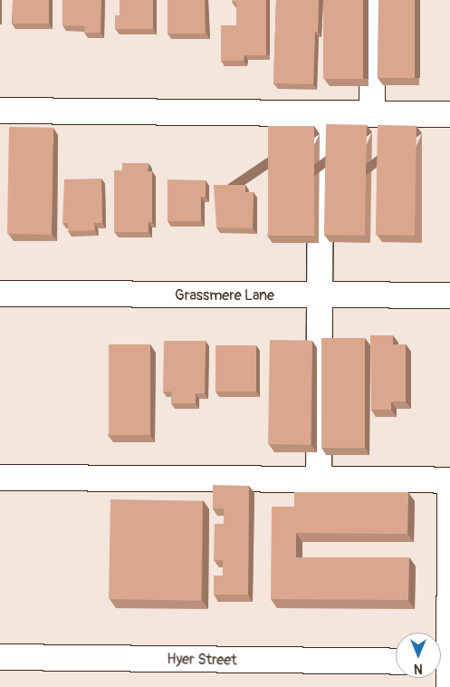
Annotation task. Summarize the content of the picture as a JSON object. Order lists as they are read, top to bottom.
{
  "streets": {
    "street": ["Grassmere Lane", "Hyer Street"]
  },
  "north": "bottom"
}
